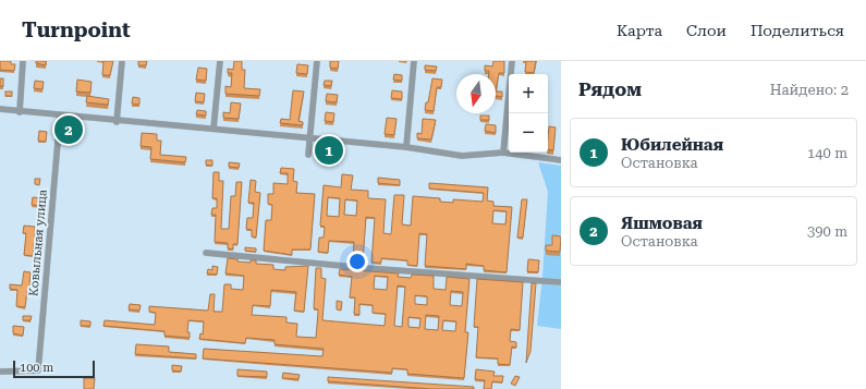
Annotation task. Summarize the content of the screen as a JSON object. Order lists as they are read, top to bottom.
{
  "streets": {
    "street": ["Ковыльная улица"]
  },
  "scale_bar": "100 m",
  "north": "bottom",
  "page": {
    "header": "Turnpoint",
    "nav": ["Карта", "Слои", "Поделиться"],
    "heading": ["Рядом", "Найдено: 2"],
    "map_buttons": ["+", "−"],
    "pins": ["2", "1"],
    "list": [
      {
        "mark": "1",
        "name": "Юбилейная",
        "note": "Остановка",
        "value": "140 m"
      },
      {
        "mark": "2",
        "name": "Яшмовая",
        "note": "Остановка",
        "value": "390 m"
      }
    ],
    "scale": "100 m"
  }
}
